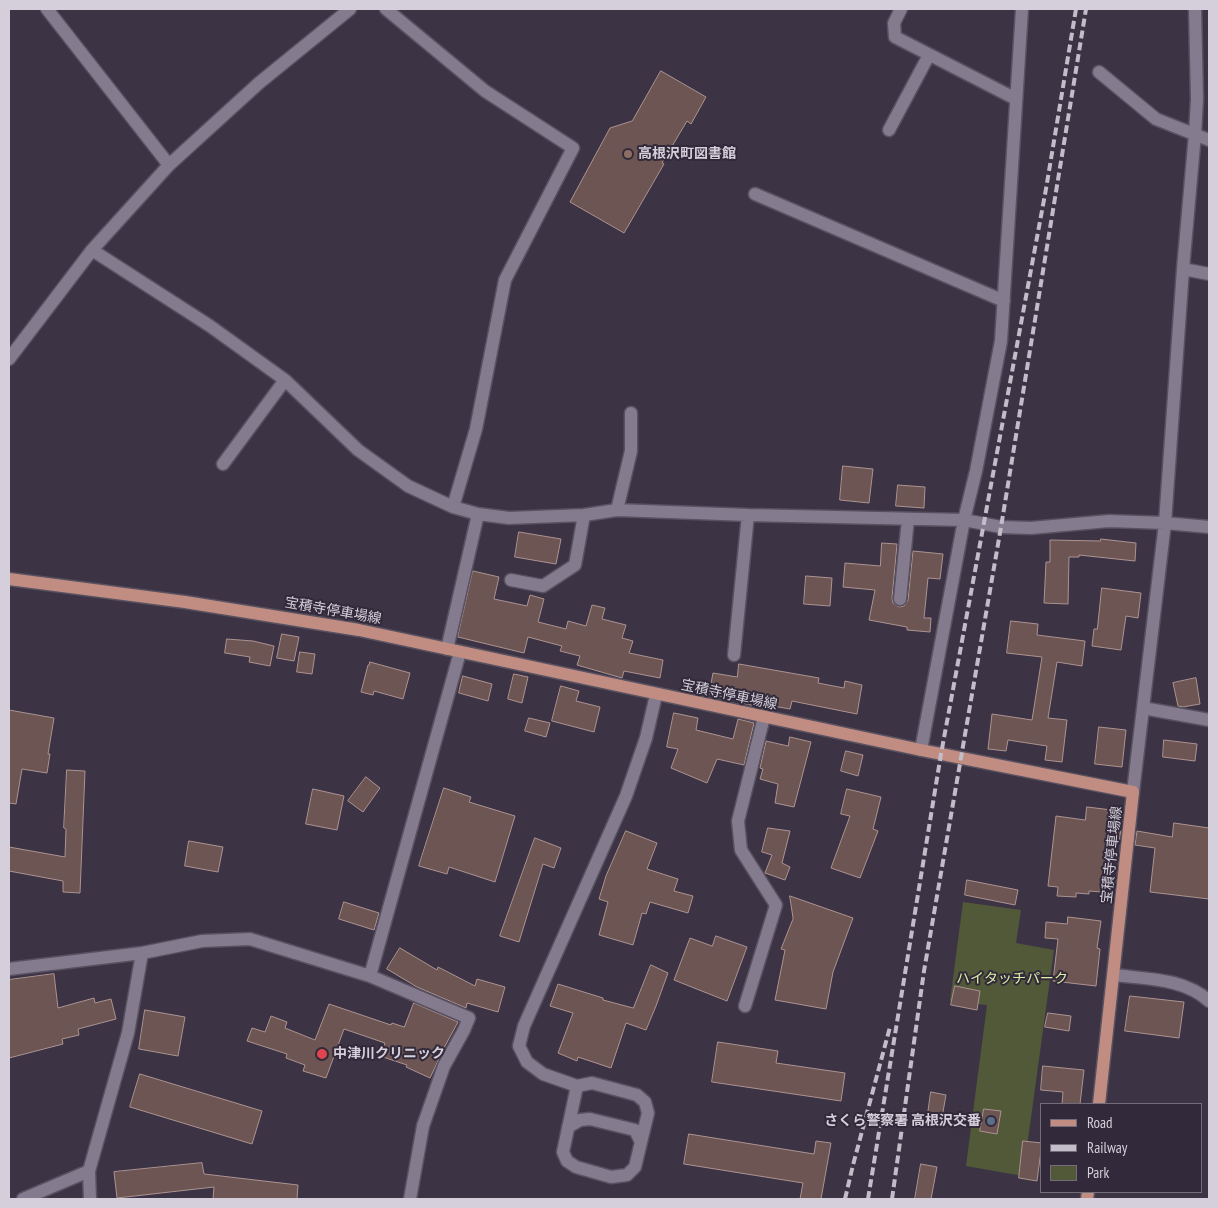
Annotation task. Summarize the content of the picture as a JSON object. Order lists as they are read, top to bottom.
{
  "streets": {
    "main road": ["宝積寺停車場線"]
  },
  "parks": ["ハイタッチパーク"],
  "places": ["高根沢町図書館", "中津川クリニック", "さくら警察署 高根沢交番"],
  "legend": ["Road", "Railway", "Park"]
}
